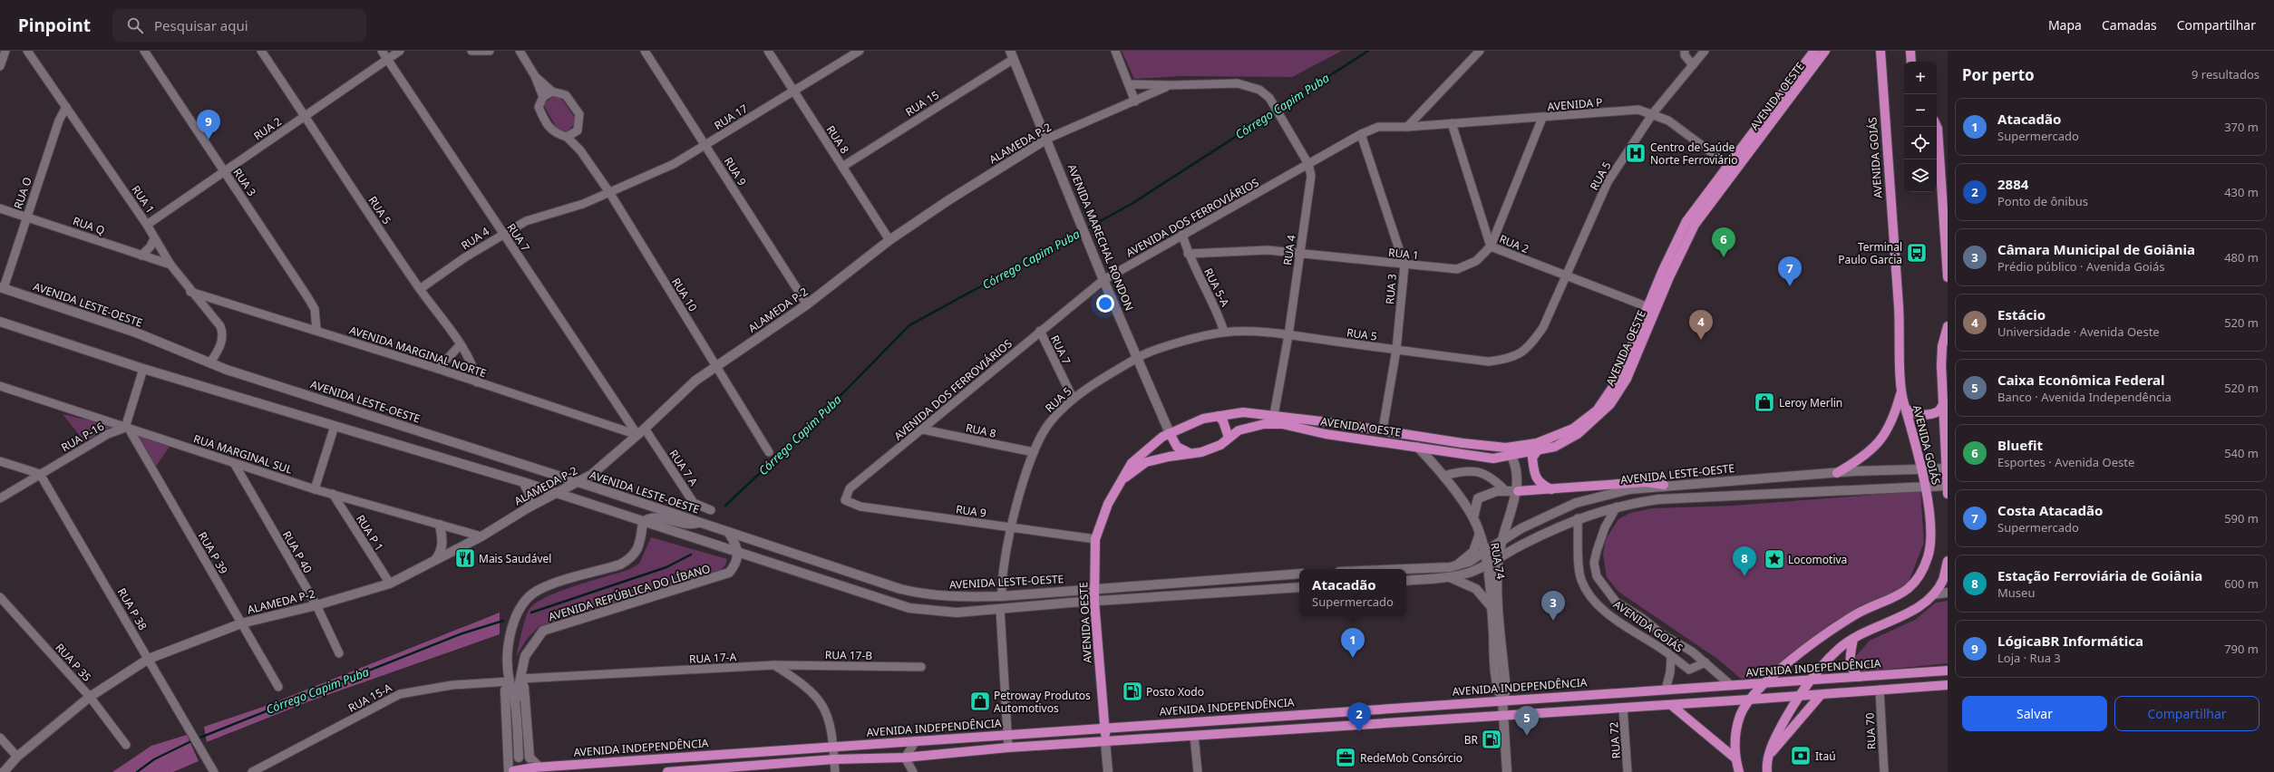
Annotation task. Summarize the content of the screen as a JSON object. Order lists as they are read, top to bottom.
{
  "streets": {
    "main road": [
      "AVENIDA OESTE",
      "ALAMEDA P-2",
      "AVENIDA GOIÁS",
      "AVENIDA MARECHAL RONDON",
      "AVENIDA LESTE-OESTE",
      "RUA 74",
      "AVENIDA REPÚBLICA DO LÍBANO",
      "AVENIDA INDEPENDÊNCIA"
    ],
    "street": [
      "RUA 15",
      "AVENIDA P",
      "RUA 17",
      "RUA 2",
      "RUA 8",
      "RUA 9",
      "RUA 5",
      "RUA 3",
      "RUA O",
      "RUA 1",
      "AVENIDA DOS FERROVIÁRIOS",
      "RUA Q",
      "RUA 7",
      "RUA 4",
      "RUA 5-A",
      "RUA 10",
      "AVENIDA MARGINAL NORTE",
      "RUA P-16",
      "RUA MARGINAL SUL",
      "RUA 7 A",
      "RUA P 1",
      "RUA P 40",
      "RUA P 39",
      "RUA P 38",
      "RUA 17-B",
      "RUA 17-A",
      "RUA P 35",
      "RUA 15-A",
      "RUA 70",
      "RUA 72"
    ]
  },
  "crossings": [
    ["AVENIDA OESTE", "AVENIDA P"],
    ["AVENIDA OESTE", "RUA 2"],
    ["AVENIDA OESTE", "RUA 9"],
    ["AVENIDA OESTE", "RUA 3"],
    ["AVENIDA OESTE", "AVENIDA MARECHAL RONDON"],
    ["AVENIDA OESTE", "RUA 4"],
    ["AVENIDA OESTE", "AVENIDA LESTE-OESTE"],
    ["AVENIDA OESTE", "RUA 74"],
    ["AVENIDA OESTE", "AVENIDA INDEPENDÊNCIA"],
    ["RUA 15", "RUA 8"],
    ["RUA 15", "AVENIDA MARECHAL RONDON"],
    ["AVENIDA P", "RUA 2"],
    ["AVENIDA P", "RUA 5"],
    ["AVENIDA P", "RUA 1"],
    ["AVENIDA P", "AVENIDA DOS FERROVIÁRIOS"],
    ["RUA 17", "RUA 8"],
    ["RUA 17", "RUA 9"],
    ["RUA 17", "RUA 4"],
    ["RUA 17", "RUA 10"],
    ["RUA 2", "RUA 5"],
    ["RUA 2", "RUA 3"],
    ["RUA 2", "RUA 1"],
    ["RUA 2", "RUA 7"],
    ["RUA 8", "ALAMEDA P-2"],
    ["RUA 8", "RUA 5"],
    ["RUA 8", "AVENIDA DOS FERROVIÁRIOS"],
    ["ALAMEDA P-2", "RUA 9"],
    ["ALAMEDA P-2", "RUA 7"],
    ["ALAMEDA P-2", "AVENIDA MARECHAL RONDON"],
    ["ALAMEDA P-2", "RUA 4"],
    ["ALAMEDA P-2", "RUA 10"],
    ["ALAMEDA P-2", "AVENIDA LESTE-OESTE"],
    ["ALAMEDA P-2", "AVENIDA MARGINAL NORTE"],
    ["ALAMEDA P-2", "RUA MARGINAL SUL"],
    ["ALAMEDA P-2", "RUA 7 A"],
    ["ALAMEDA P-2", "RUA P 1"],
    ["ALAMEDA P-2", "RUA P 40"],
    ["ALAMEDA P-2", "RUA P 39"],
    ["ALAMEDA P-2", "RUA P 38"],
    ["ALAMEDA P-2", "RUA P 35"],
    ["AVENIDA GOIÁS", "AVENIDA LESTE-OESTE"],
    ["AVENIDA GOIÁS", "AVENIDA INDEPENDÊNCIA"],
    ["RUA 9", "RUA 5"],
    ["RUA 9", "AVENIDA DOS FERROVIÁRIOS"],
    ["RUA 5", "RUA 3"],
    ["RUA 5", "RUA 7"],
    ["RUA 5", "AVENIDA MARECHAL RONDON"],
    ["RUA 5", "RUA 4"],
    ["RUA 5", "RUA 5-A"],
    ["RUA 5", "AVENIDA LESTE-OESTE"],
    ["RUA 5", "AVENIDA MARGINAL NORTE"],
    ["RUA 3", "RUA 1"],
    ["RUA 3", "AVENIDA DOS FERROVIÁRIOS"],
    ["RUA 3", "AVENIDA MARGINAL NORTE"],
    ["RUA O", "RUA 1"],
    ["RUA O", "RUA Q"],
    ["RUA O", "AVENIDA LESTE-OESTE"],
    ["RUA 1", "RUA Q"],
    ["RUA 1", "RUA 4"],
    ["RUA 1", "RUA 5-A"],
    ["RUA 1", "AVENIDA LESTE-OESTE"],
    ["RUA 1", "AVENIDA MARGINAL NORTE"],
    ["AVENIDA DOS FERROVIÁRIOS", "RUA 7"],
    ["AVENIDA DOS FERROVIÁRIOS", "AVENIDA MARECHAL RONDON"],
    ["AVENIDA DOS FERROVIÁRIOS", "RUA 4"],
    ["RUA 7", "RUA 4"],
    ["RUA 7", "AVENIDA MARGINAL NORTE"],
    ["RUA 4", "RUA 10"],
    ["AVENIDA LESTE-OESTE", "RUA 74"],
    ["RUA P-16", "RUA MARGINAL SUL"],
    ["RUA P-16", "RUA P 39"],
    ["RUA P-16", "RUA P 38"],
    ["RUA MARGINAL SUL", "RUA P 1"],
    ["RUA MARGINAL SUL", "RUA P 40"],
    ["RUA MARGINAL SUL", "RUA P 39"],
    ["RUA 74", "AVENIDA INDEPENDÊNCIA"],
    ["AVENIDA REPÚBLICA DO LÍBANO", "RUA 17-A"],
    ["AVENIDA REPÚBLICA DO LÍBANO", "AVENIDA INDEPENDÊNCIA"],
    ["AVENIDA REPÚBLICA DO LÍBANO", "RUA 15-A"],
    ["RUA 17-B", "RUA 17-A"]
  ],
  "water": ["Córrego Capim Puba"],
  "places": {
    "hospital": ["Centro de Saúde Norte Ferroviário"],
    "bus stop": ["Terminal Paulo Garcia"],
    "shop": ["Leroy Merlin", "Petroway Produtos Automotivos"],
    "restaurant": ["Mais Saudável"],
    "place": ["Locomotiva"],
    "fuel station": ["Posto Xodo", "BR"],
    "bank": ["Itaú"],
    "office": ["RedeMob Consórcio"]
  },
  "page": {
    "header": "Pinpoint",
    "search": "Pesquisar aqui",
    "nav": ["Mapa", "Camadas", "Compartilhar"],
    "heading": ["Por perto", "9 resultados"],
    "map_buttons": ["+", "−"],
    "list": [
      {
        "mark": "1",
        "name": "Atacadão",
        "note": "Supermercado",
        "value": "370 m"
      },
      {
        "mark": "2",
        "name": "2884",
        "note": "Ponto de ônibus",
        "value": "430 m"
      },
      {
        "mark": "3",
        "name": "Câmara Municipal de Goiânia",
        "note": "Prédio público · Avenida Goiás",
        "value": "480 m"
      },
      {
        "mark": "4",
        "name": "Estácio",
        "note": "Universidade · Avenida Oeste",
        "value": "520 m"
      },
      {
        "mark": "5",
        "name": "Caixa Econômica Federal",
        "note": "Banco · Avenida Independência",
        "value": "520 m"
      },
      {
        "mark": "6",
        "name": "Bluefit",
        "note": "Esportes · Avenida Oeste",
        "value": "540 m"
      },
      {
        "mark": "7",
        "name": "Costa Atacadão",
        "note": "Supermercado",
        "value": "590 m"
      },
      {
        "mark": "8",
        "name": "Estação Ferroviária de Goiânia",
        "note": "Museu",
        "value": "600 m"
      },
      {
        "mark": "9",
        "name": "LógicaBR Informática",
        "note": "Loja · Rua 3",
        "value": "790 m"
      }
    ],
    "pins": [
      "9",
      "6",
      "7",
      "4",
      "8",
      "3",
      "1",
      "2",
      "5"
    ],
    "popup": ["Atacadão", "Supermercado"],
    "buttons": ["Salvar", "Compartilhar"]
  }
}
